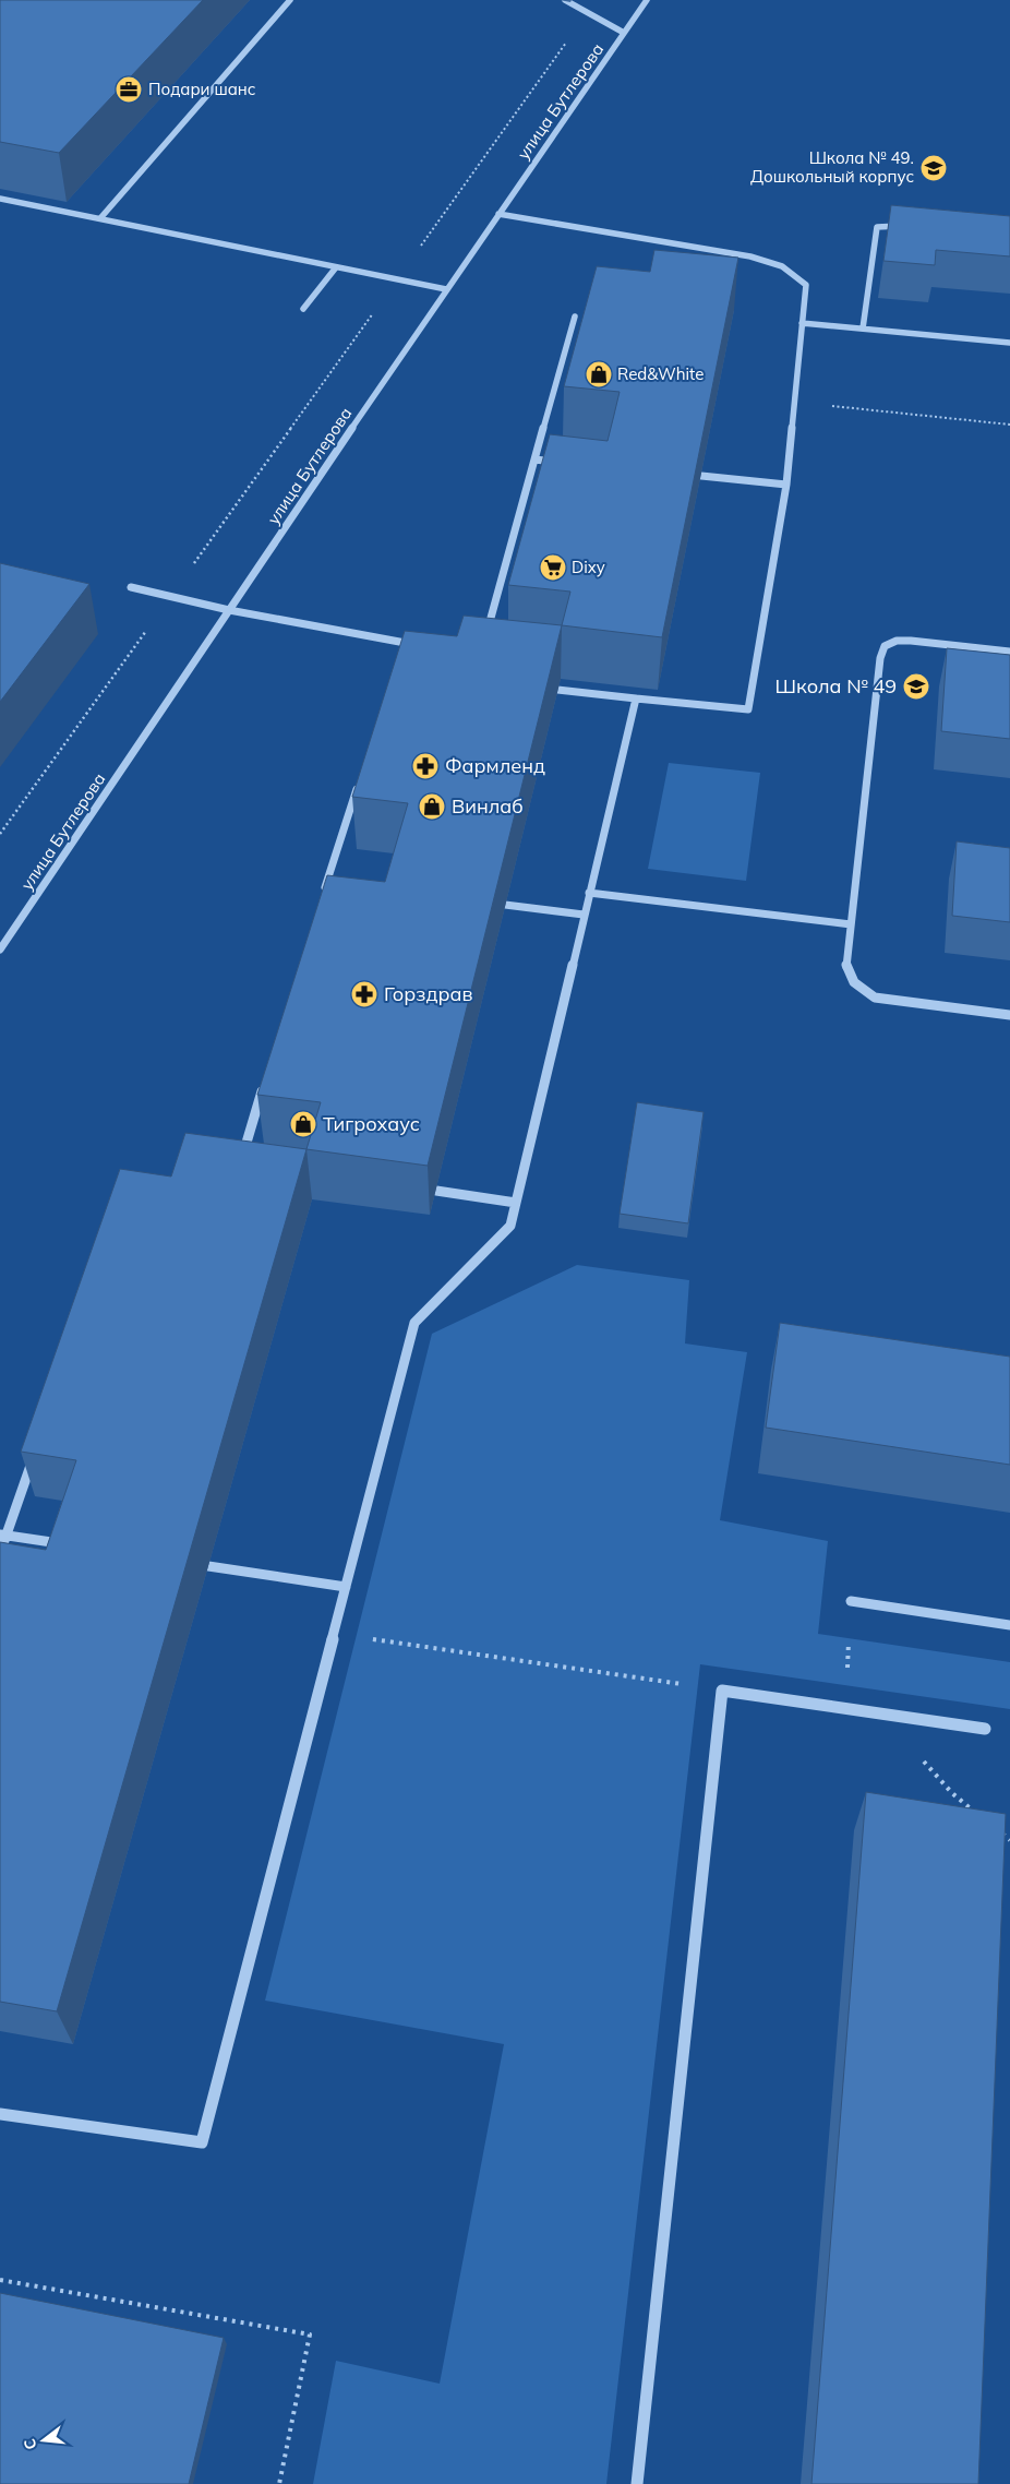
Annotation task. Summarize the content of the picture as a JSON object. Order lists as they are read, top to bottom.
{
  "streets": {
    "street": ["улица Бутлерова"]
  },
  "places": {
    "office": ["Подари шанс"],
    "school or university": ["Школа № 49. Дошкольный корпус", "Школа № 49"],
    "shop": ["Red&White", "Винлаб", "Тигрохаус"],
    "supermarket": ["Dixy"],
    "pharmacy": ["Фармленд", "Горздрав"]
  },
  "north": "left"
}
